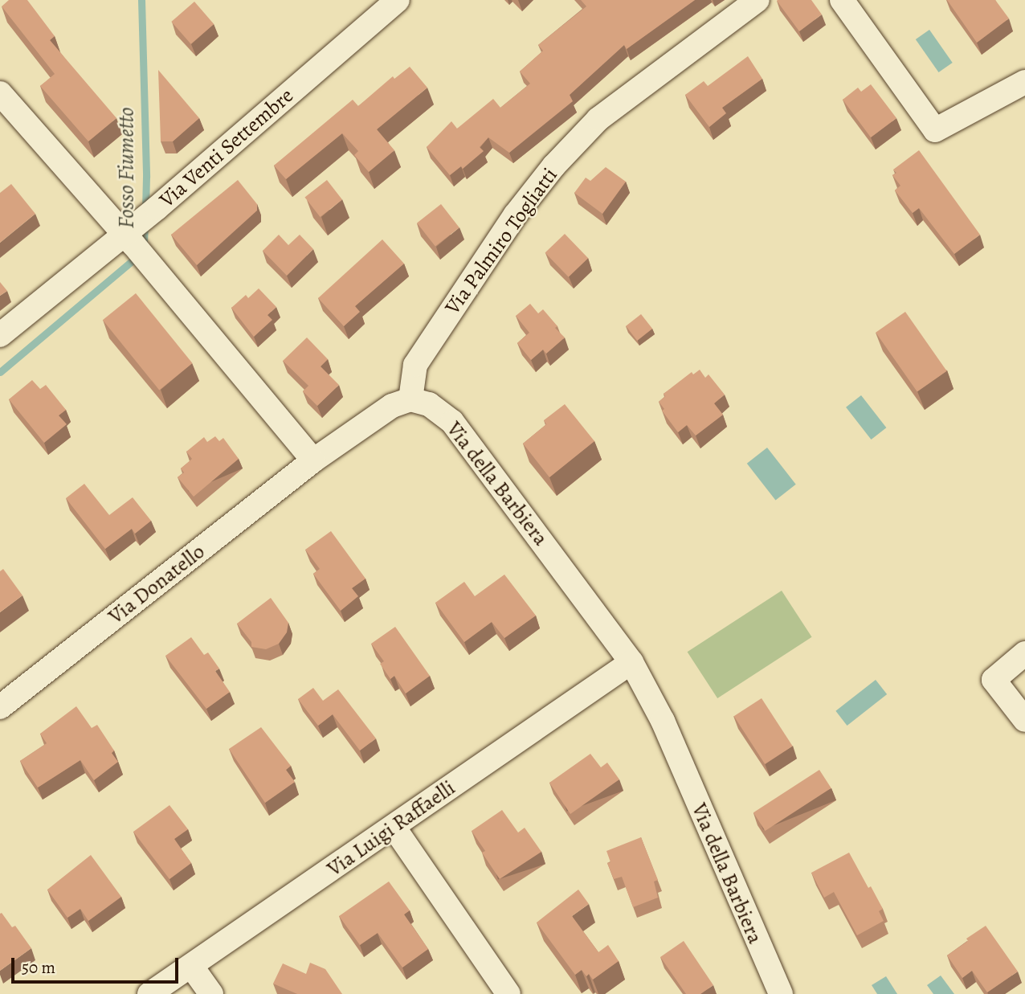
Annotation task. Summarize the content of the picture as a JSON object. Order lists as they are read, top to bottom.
{
  "streets": {
    "street": [
      "Via Venti Settembre",
      "Via Palmiro Togliatti",
      "Via della Barbiera",
      "Via Donatello",
      "Via Luigi Raffaelli"
    ]
  },
  "crossings": [
    ["Via Palmiro Togliatti", "Via della Barbiera"],
    ["Via della Barbiera", "Via Luigi Raffaelli"]
  ],
  "water": ["Fosso Fiumetto"],
  "scale_bar": "50 m"
}
